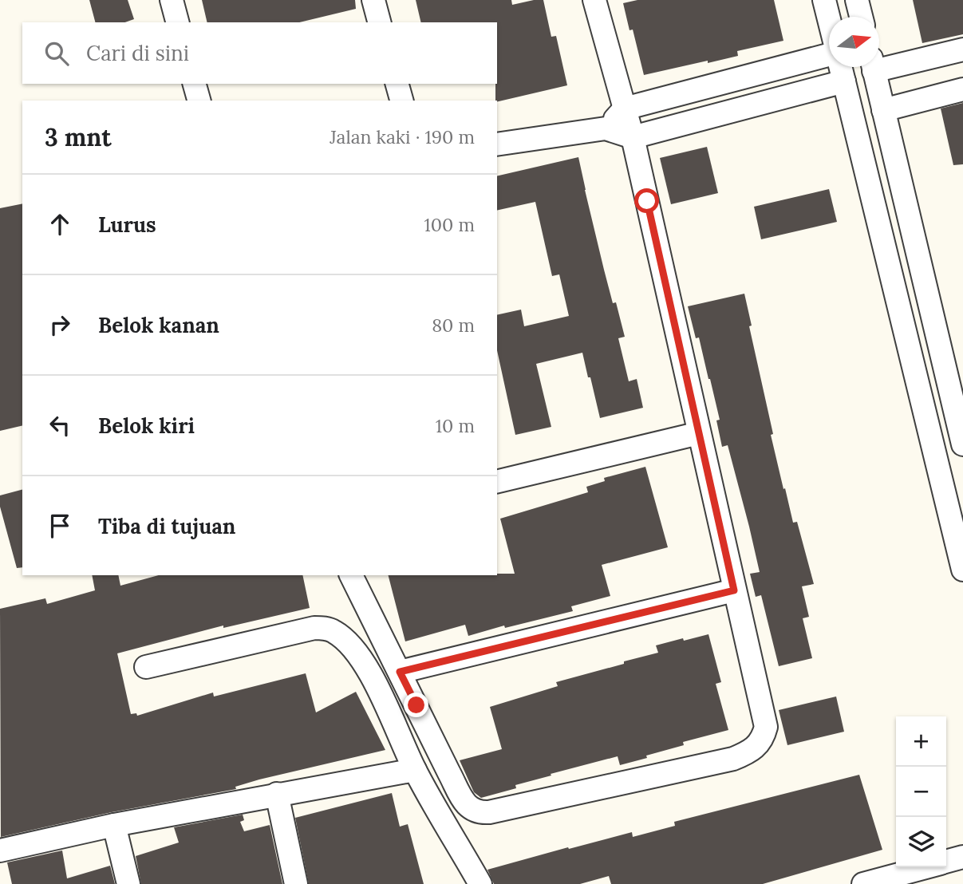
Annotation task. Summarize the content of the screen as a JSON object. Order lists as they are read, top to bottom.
{
  "north": "right",
  "page": {
    "search": "Cari di sini",
    "heading": ["3 mnt", "Jalan kaki · 190 m"],
    "list": [
      ["Lurus", "100 m"],
      ["Belok kanan", "80 m"],
      ["Belok kiri", "10 m"],
      "Tiba di tujuan"
    ],
    "map_buttons": ["+", "−"]
  }
}
